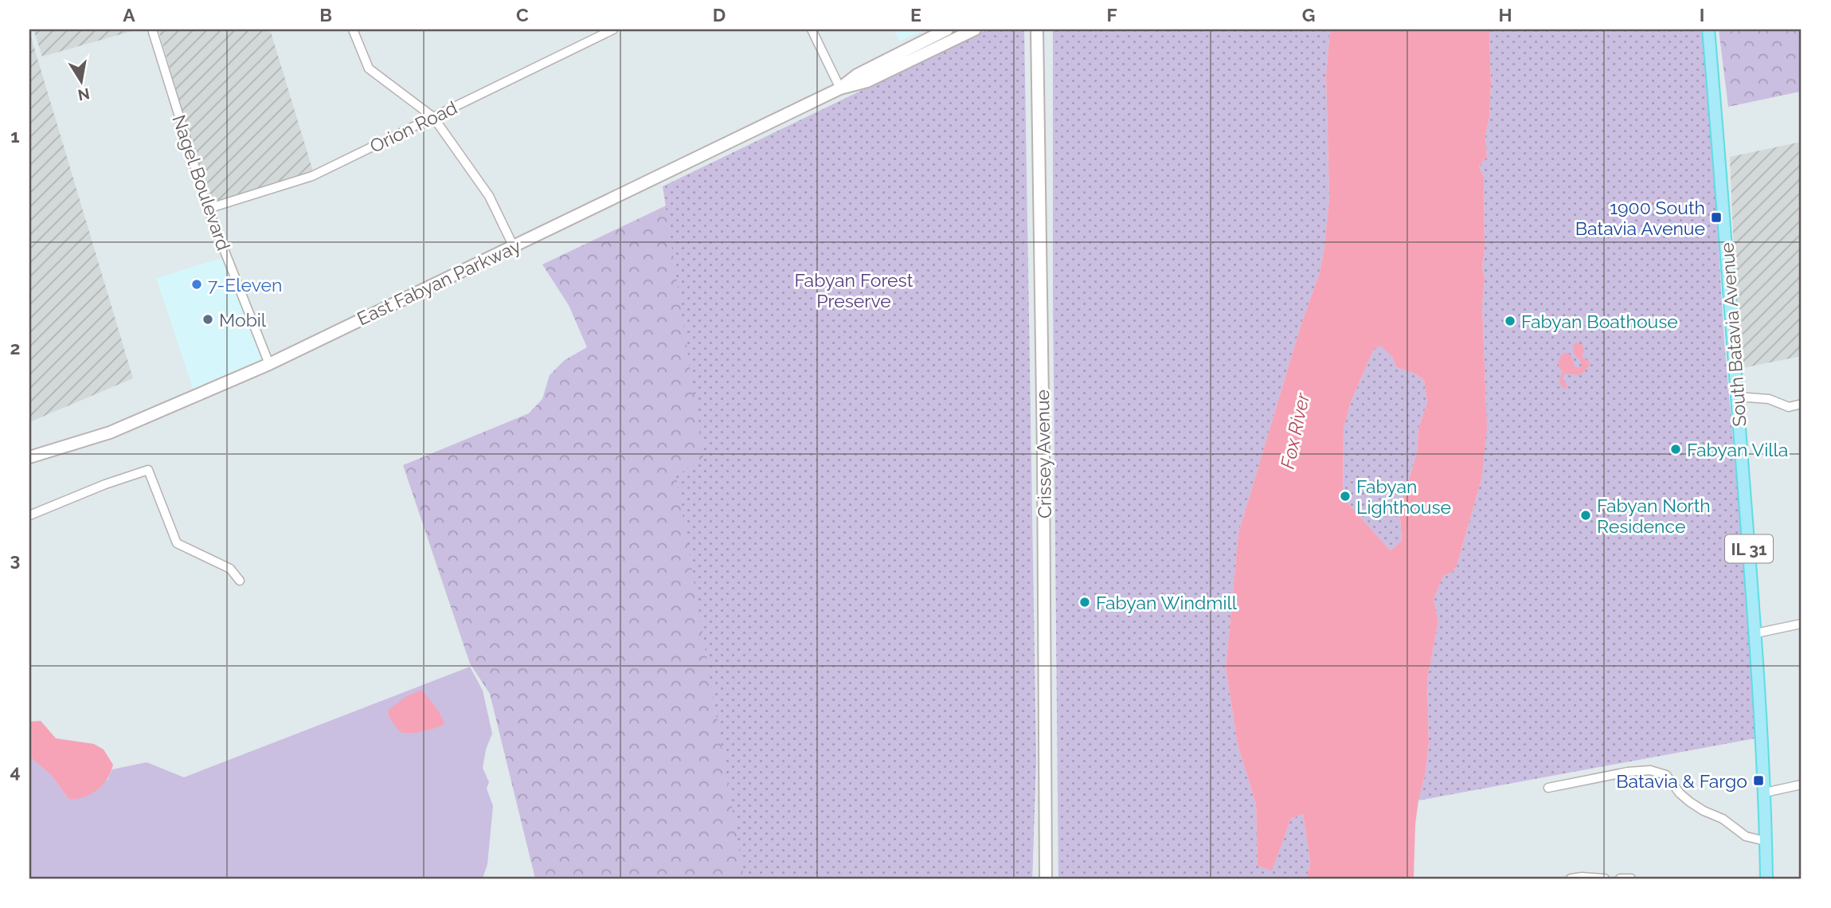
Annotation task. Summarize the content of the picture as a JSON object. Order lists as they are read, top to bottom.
{
  "streets": {
    "main road": [
      "East Fabyan Parkway",
      "South Batavia Avenue",
      "Crissey Avenue",
      "IL 31"
    ],
    "street": ["Orion Road", "Nagel Boulevard"]
  },
  "crossings": [
    ["Orion Road", "Nagel Boulevard"],
    ["Nagel Boulevard", "East Fabyan Parkway"]
  ],
  "water": ["Fox River"],
  "parks": ["Fabyan Forest Preserve"],
  "places": {
    "transit": ["1900 South Batavia Avenue", "Batavia & Fargo"],
    "other": [
      "7-Eleven",
      "Mobil",
      "Fabyan Boathouse",
      "Fabyan Villa",
      "Fabyan Lighthouse",
      "Fabyan North Residence",
      "Fabyan Windmill"
    ]
  },
  "north": "bottom",
  "grid": {
    "columns": [
      "A",
      "B",
      "C",
      "D",
      "E",
      "F",
      "G",
      "H",
      "I"
    ],
    "rows": [
      "1",
      "2",
      "3",
      "4"
    ]
  }
}
